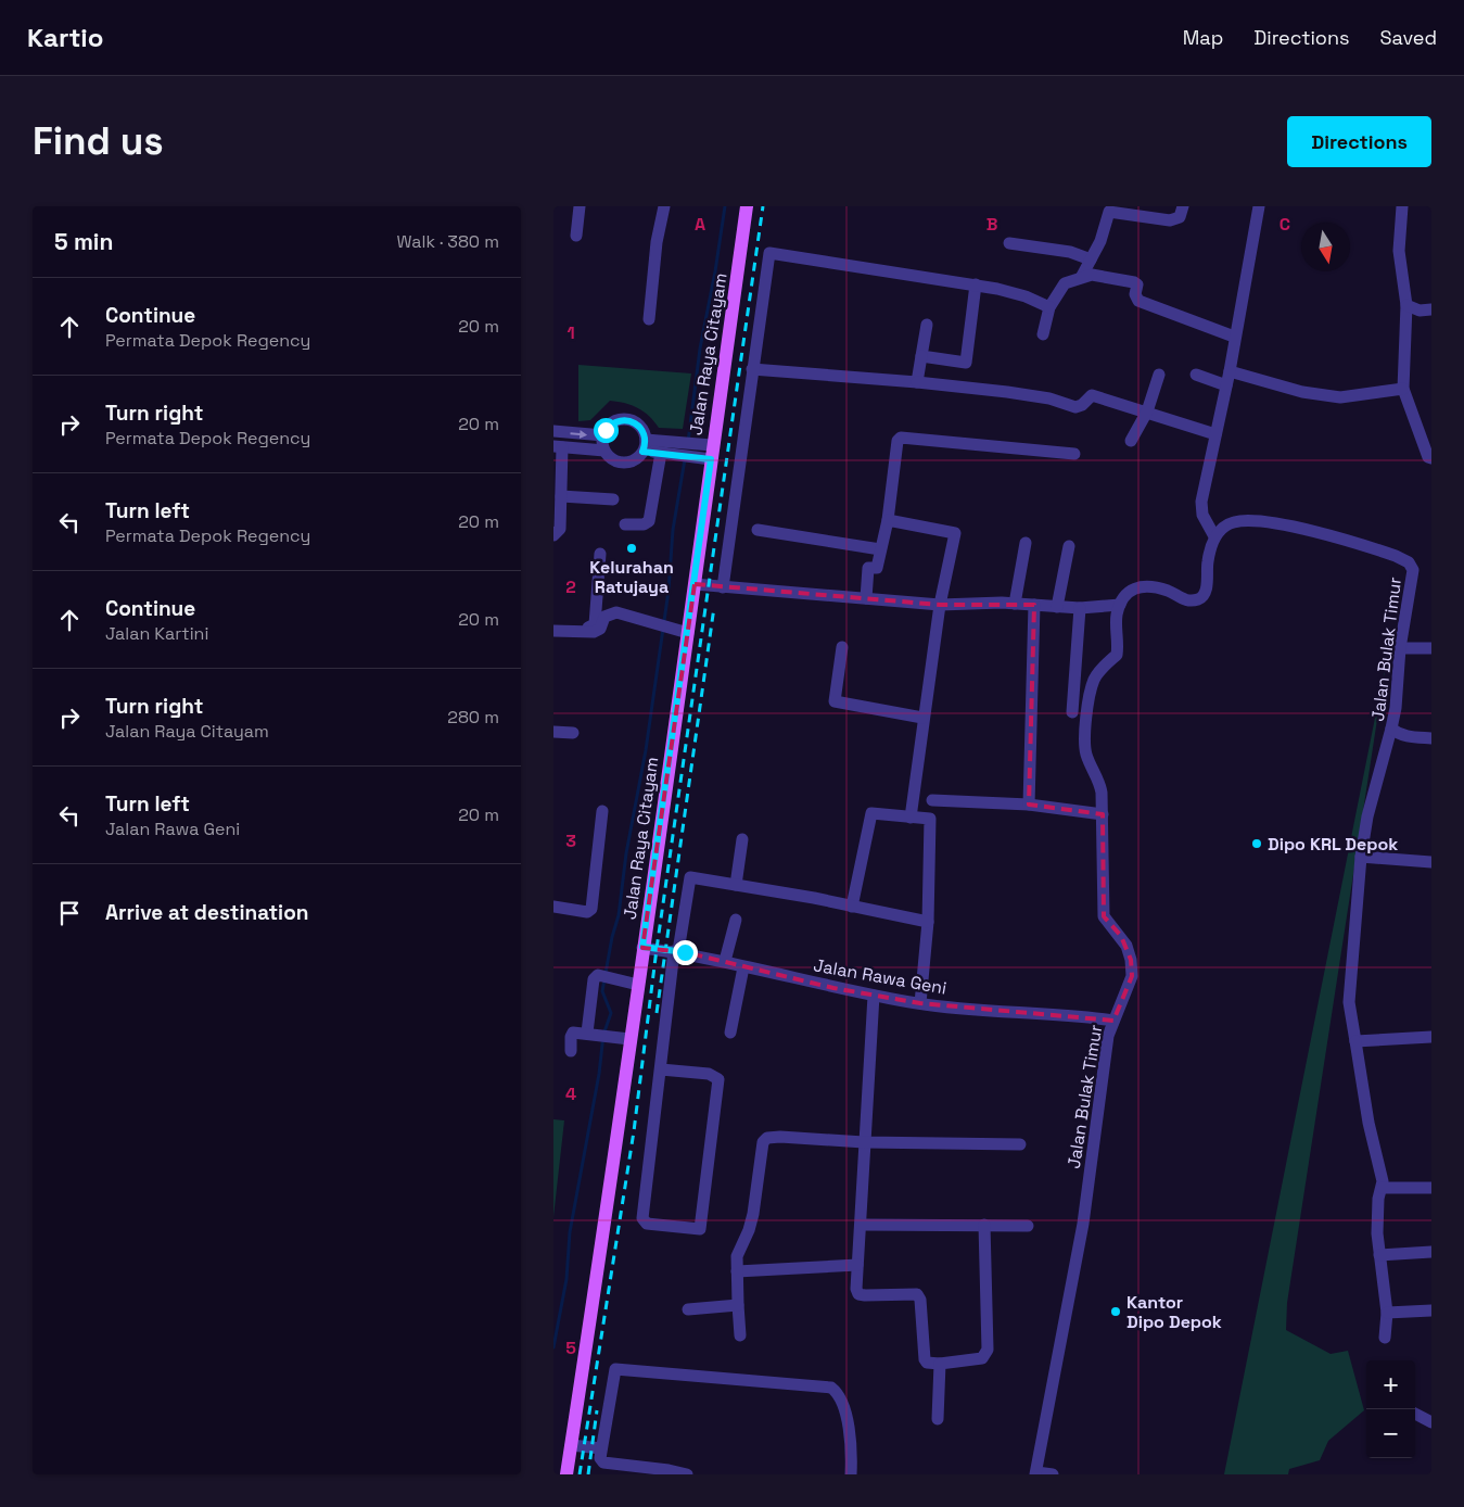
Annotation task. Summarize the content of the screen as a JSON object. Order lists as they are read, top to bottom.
{
  "streets": {
    "main road": ["Jalan Raya Citayam"],
    "street": ["Jalan Bulak Timur", "Jalan Rawa Geni"]
  },
  "crossings": [
    ["Jalan Raya Citayam", "Jalan Rawa Geni"],
    ["Jalan Bulak Timur", "Jalan Rawa Geni"]
  ],
  "places": ["Kelurahan Ratujaya", "Dipo KRL Depok", "Kantor Dipo Depok"],
  "north": "bottom",
  "page": {
    "header": "Kartio",
    "nav": ["Map", "Directions", "Saved"],
    "buttons": "Directions",
    "title": "Find us",
    "heading": ["5 min", "Walk · 380 m"],
    "list": [
      ["Continue", "Permata Depok Regency", "20 m"],
      ["Turn right", "Permata Depok Regency", "20 m"],
      ["Turn left", "Permata Depok Regency", "20 m"],
      ["Continue", "Jalan Kartini", "20 m"],
      ["Turn right", "Jalan Raya Citayam", "280 m"],
      ["Turn left", "Jalan Rawa Geni", "20 m"],
      "Arrive at destination"
    ],
    "map_buttons": ["+", "−"]
  },
  "grid": {
    "columns": ["A", "B", "C"],
    "rows": [
      "1",
      "2",
      "3",
      "4",
      "5"
    ]
  }
}
